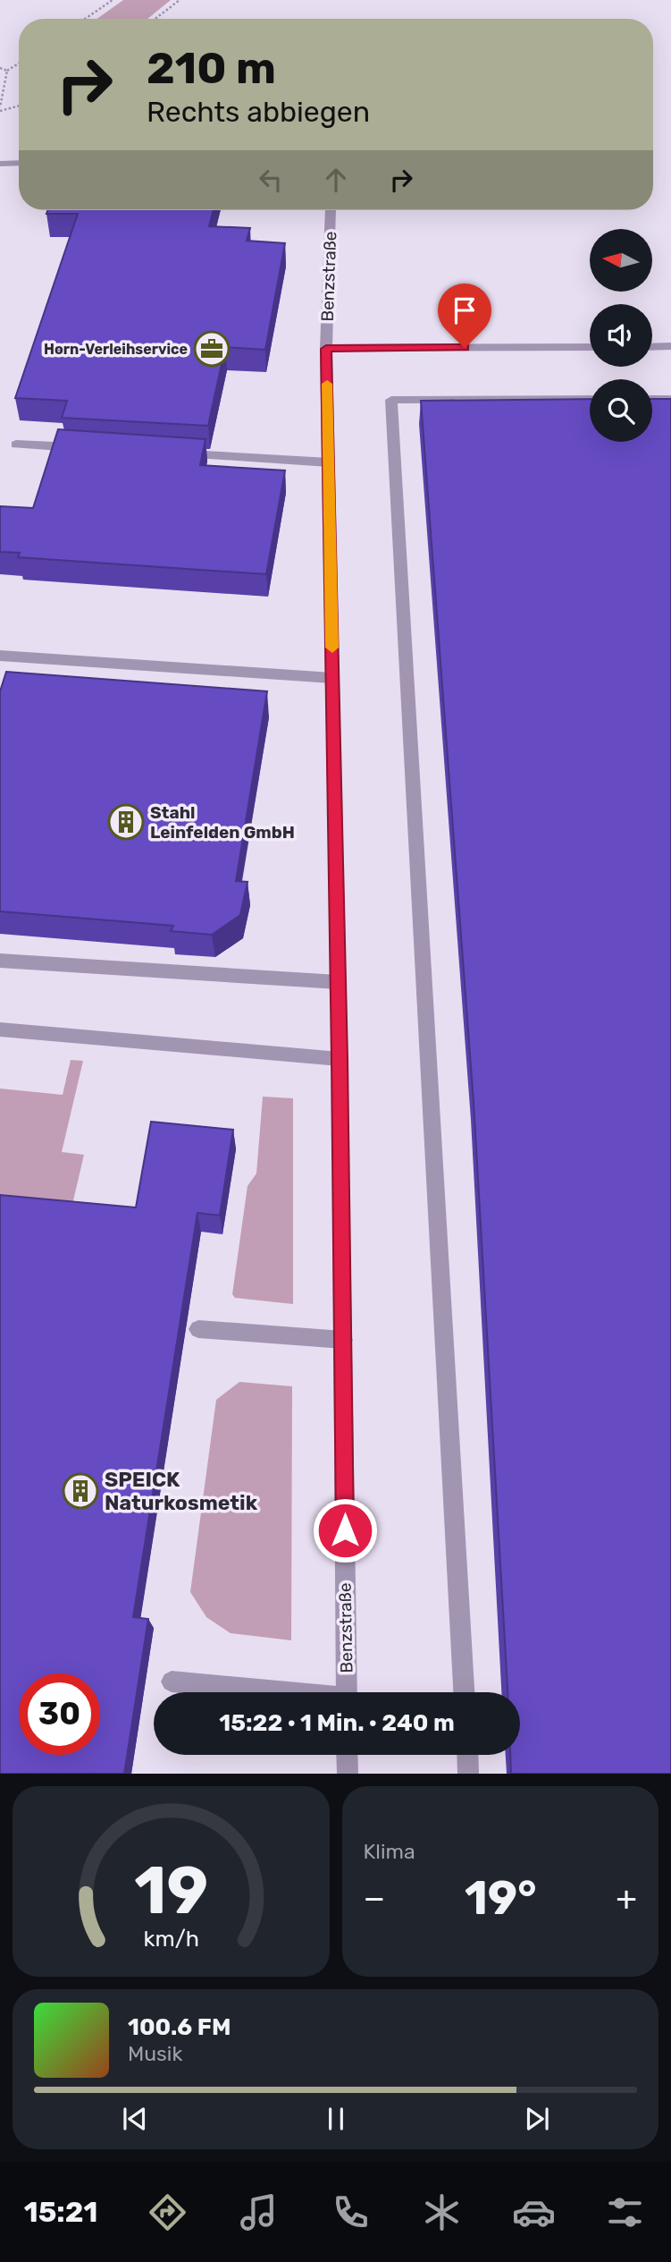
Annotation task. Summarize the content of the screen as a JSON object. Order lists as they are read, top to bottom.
{
  "streets": {
    "street": ["Benzstraße"]
  },
  "places": {
    "office": ["Horn-Verleihservice"],
    "building": ["Stahl Leinfelden GmbH", "SPEICK Naturkosmetik"]
  },
  "north": "left",
  "page": {
    "turn": ["210 m", "Rechts abbiegen"],
    "limit": "30",
    "trip": "15:22 · 1 Min. · 240 m",
    "tile": "Klima",
    "heat": ["−", "19°", "+"],
    "song": ["100.6 FM", "Musik"],
    "tabs": "15:21",
    "gauge": ["19", "km/h"]
  }
}
